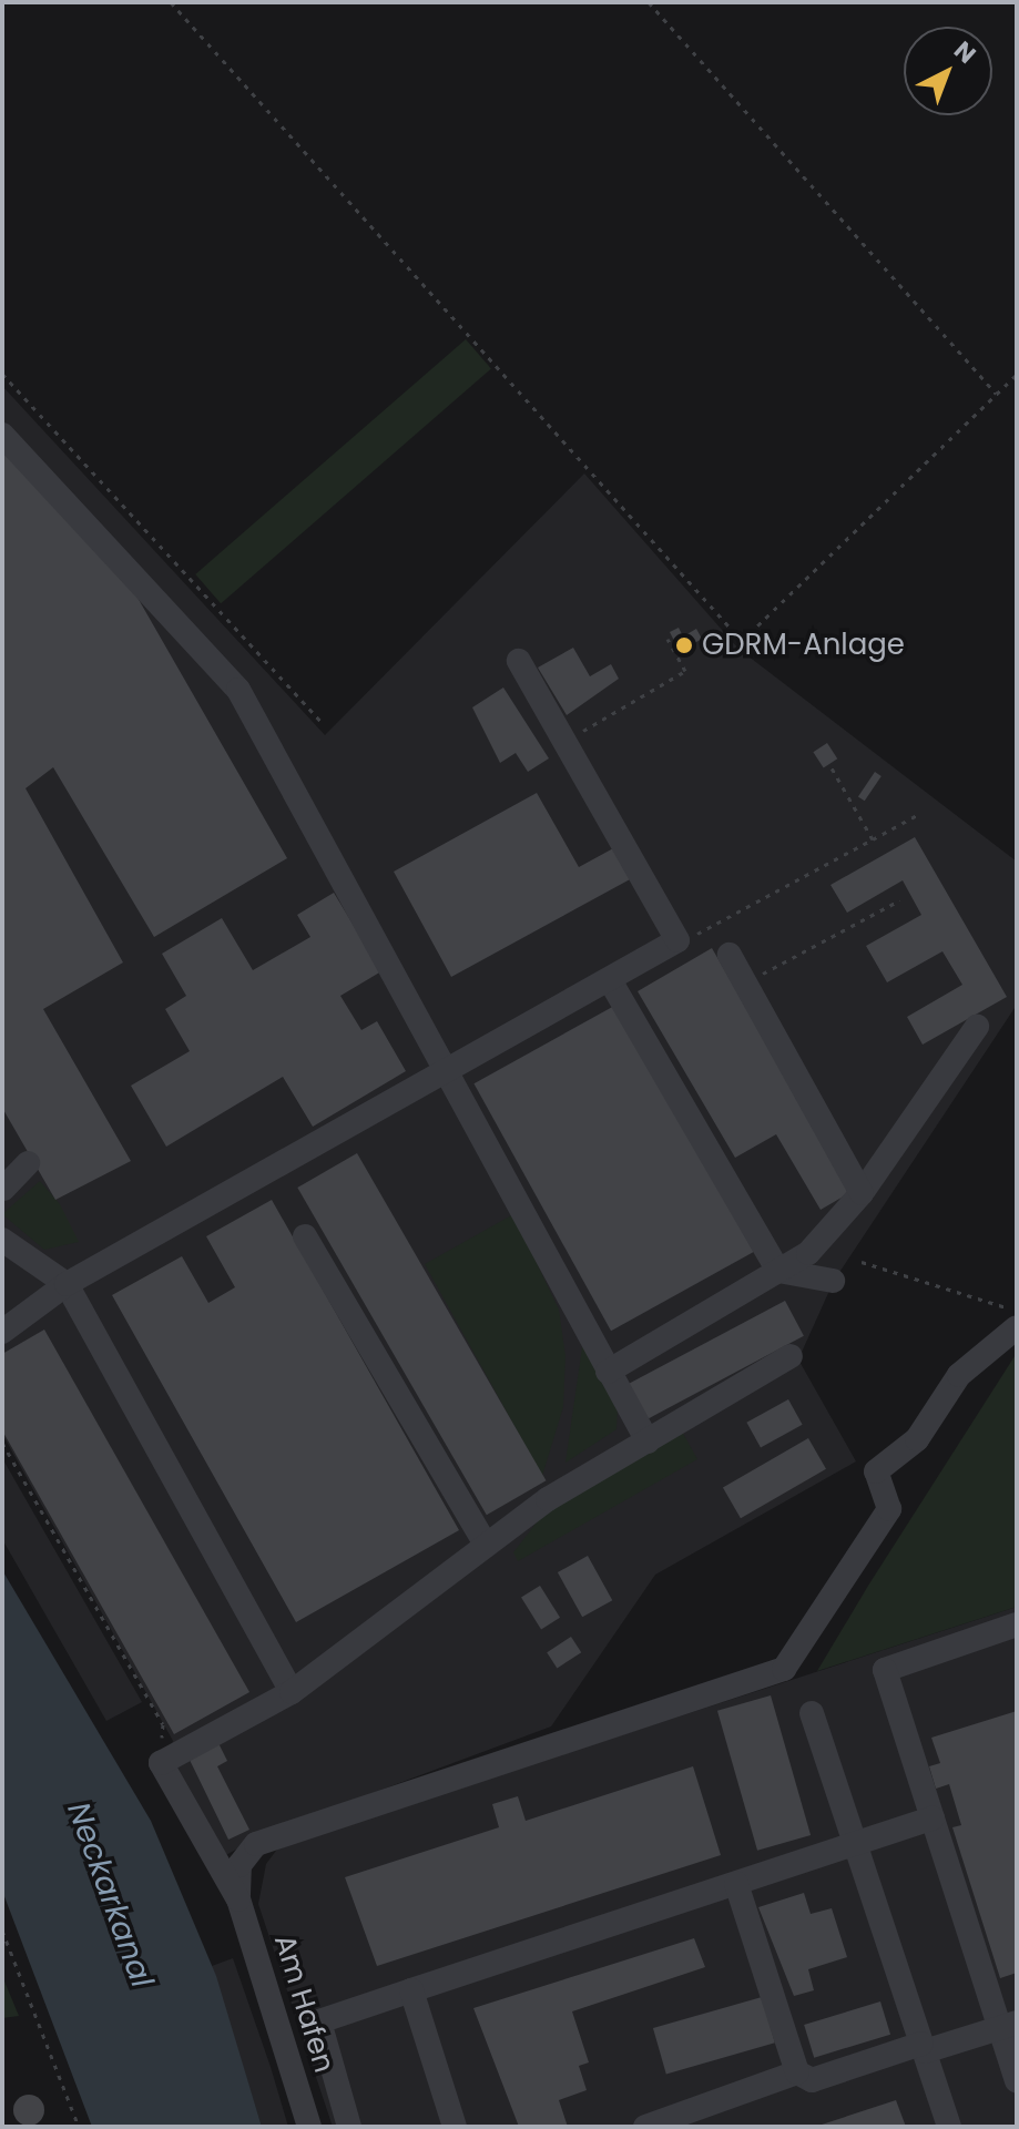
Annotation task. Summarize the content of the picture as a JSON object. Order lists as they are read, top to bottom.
{
  "streets": {
    "street": ["Am Hafen"]
  },
  "water": ["Neckarkanal"],
  "places": ["GDRM-Anlage"],
  "north": "top right"
}
